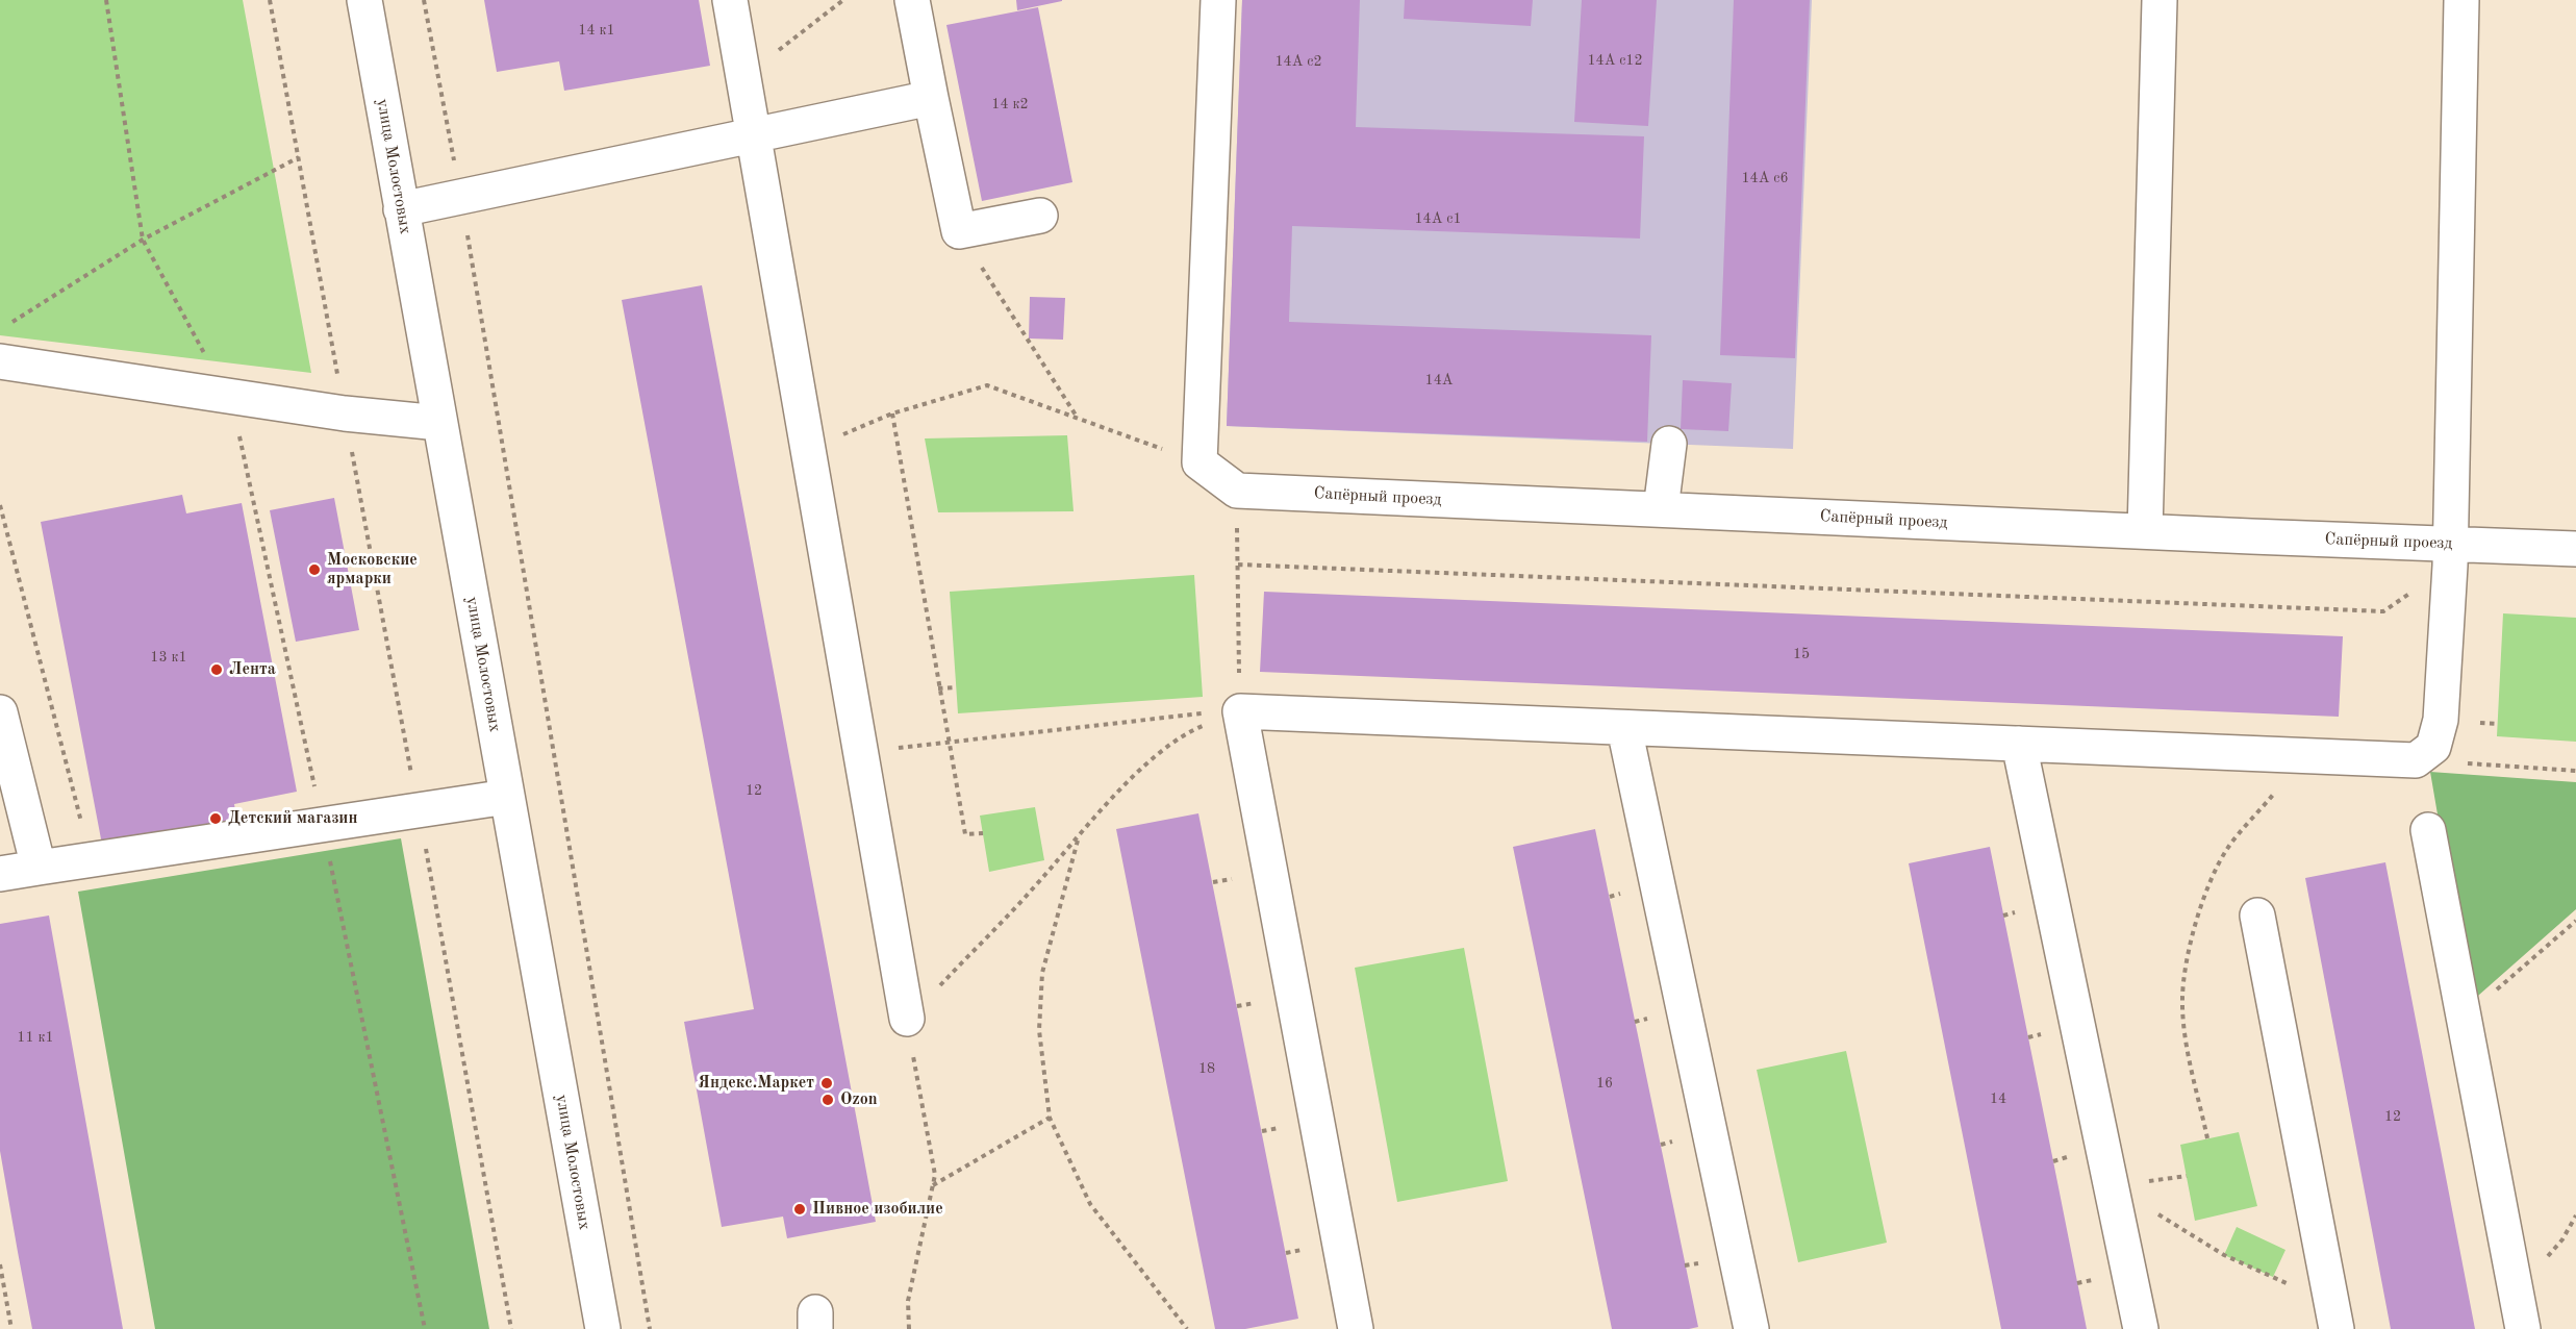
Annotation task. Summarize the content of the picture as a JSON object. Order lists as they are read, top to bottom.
{
  "streets": {
    "street": ["улица Молостовых", "Сапёрный проезд"]
  },
  "places": [
    "Московские ярмарки",
    "Лента",
    "Детский магазин",
    "Яндекс.Маркет",
    "Ozon",
    "Пивное изобилие"
  ],
  "house_numbers": [
    "14 к1",
    "14А с12",
    "14А с2",
    "14 к2",
    "14А с6",
    "14А с1",
    "14А",
    "15",
    "13 к1",
    "12",
    "11 к1",
    "18",
    "16",
    "14",
    "12"
  ]
}
